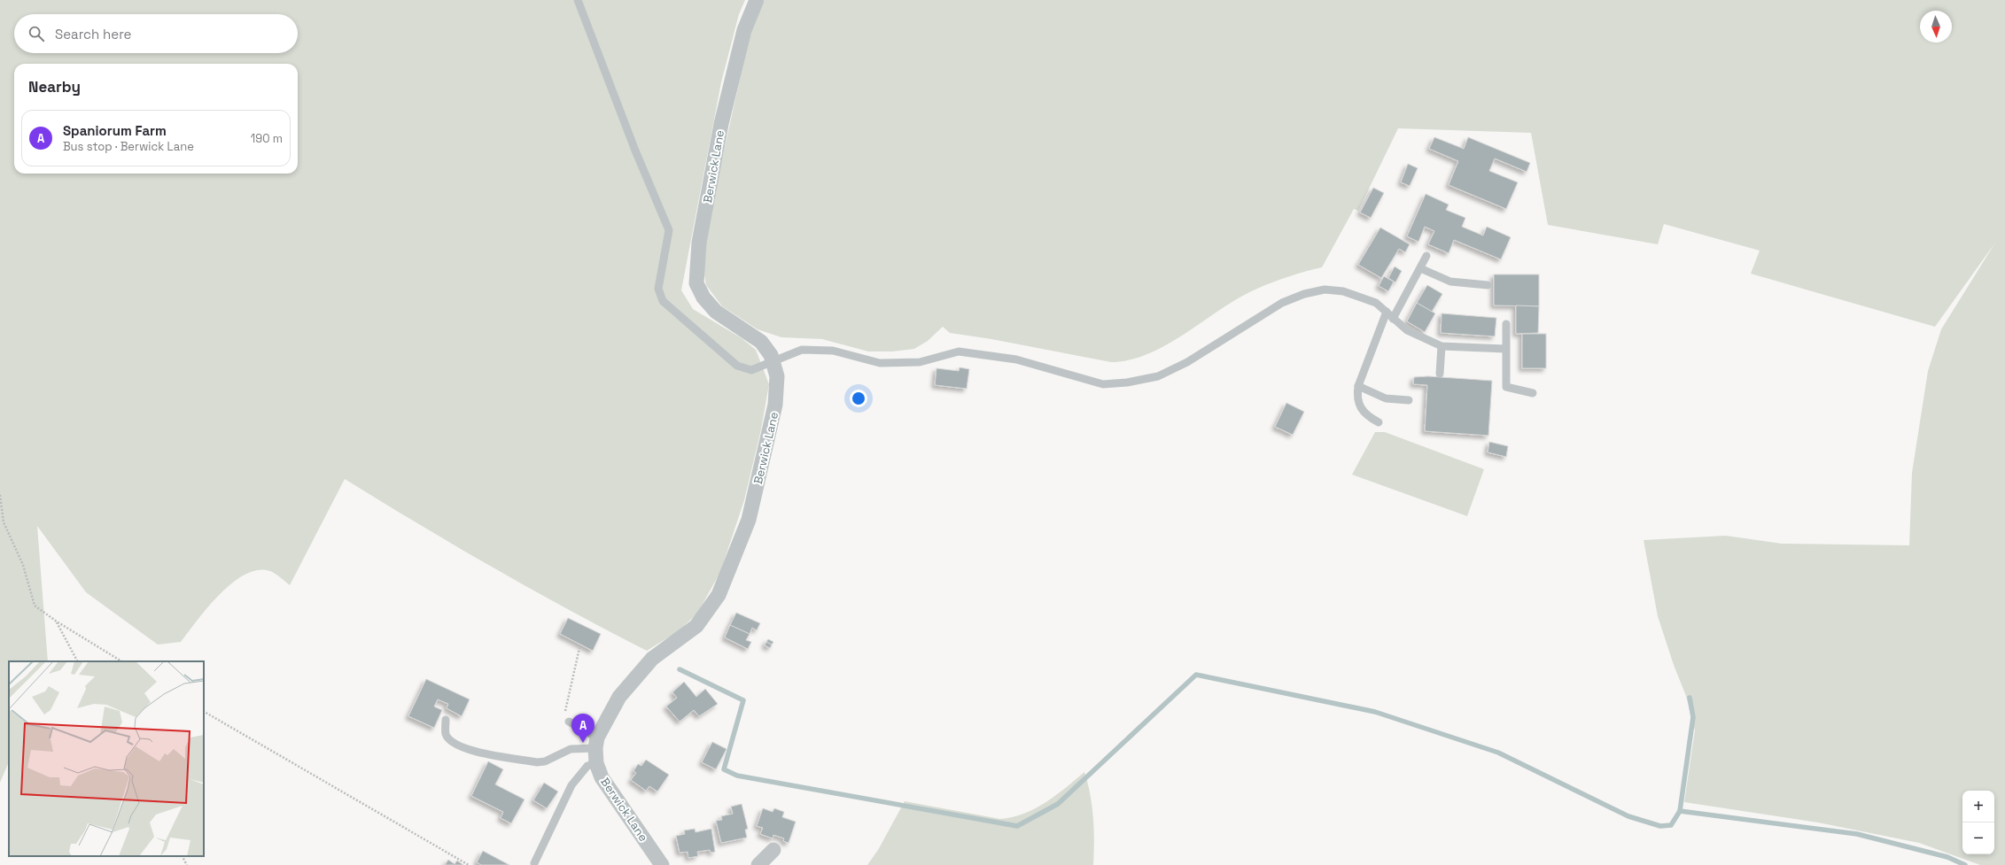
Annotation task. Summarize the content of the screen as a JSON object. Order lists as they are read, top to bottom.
{
  "streets": {
    "street": ["Berwick Lane"]
  },
  "north": "bottom",
  "page": {
    "search": "Search here",
    "heading": "Nearby",
    "list": [
      {
        "mark": "A",
        "name": "Spaniorum Farm",
        "note": "Bus stop · Berwick Lane",
        "value": "190 m"
      }
    ],
    "pins": "A",
    "map_buttons": ["+", "−"]
  }
}
